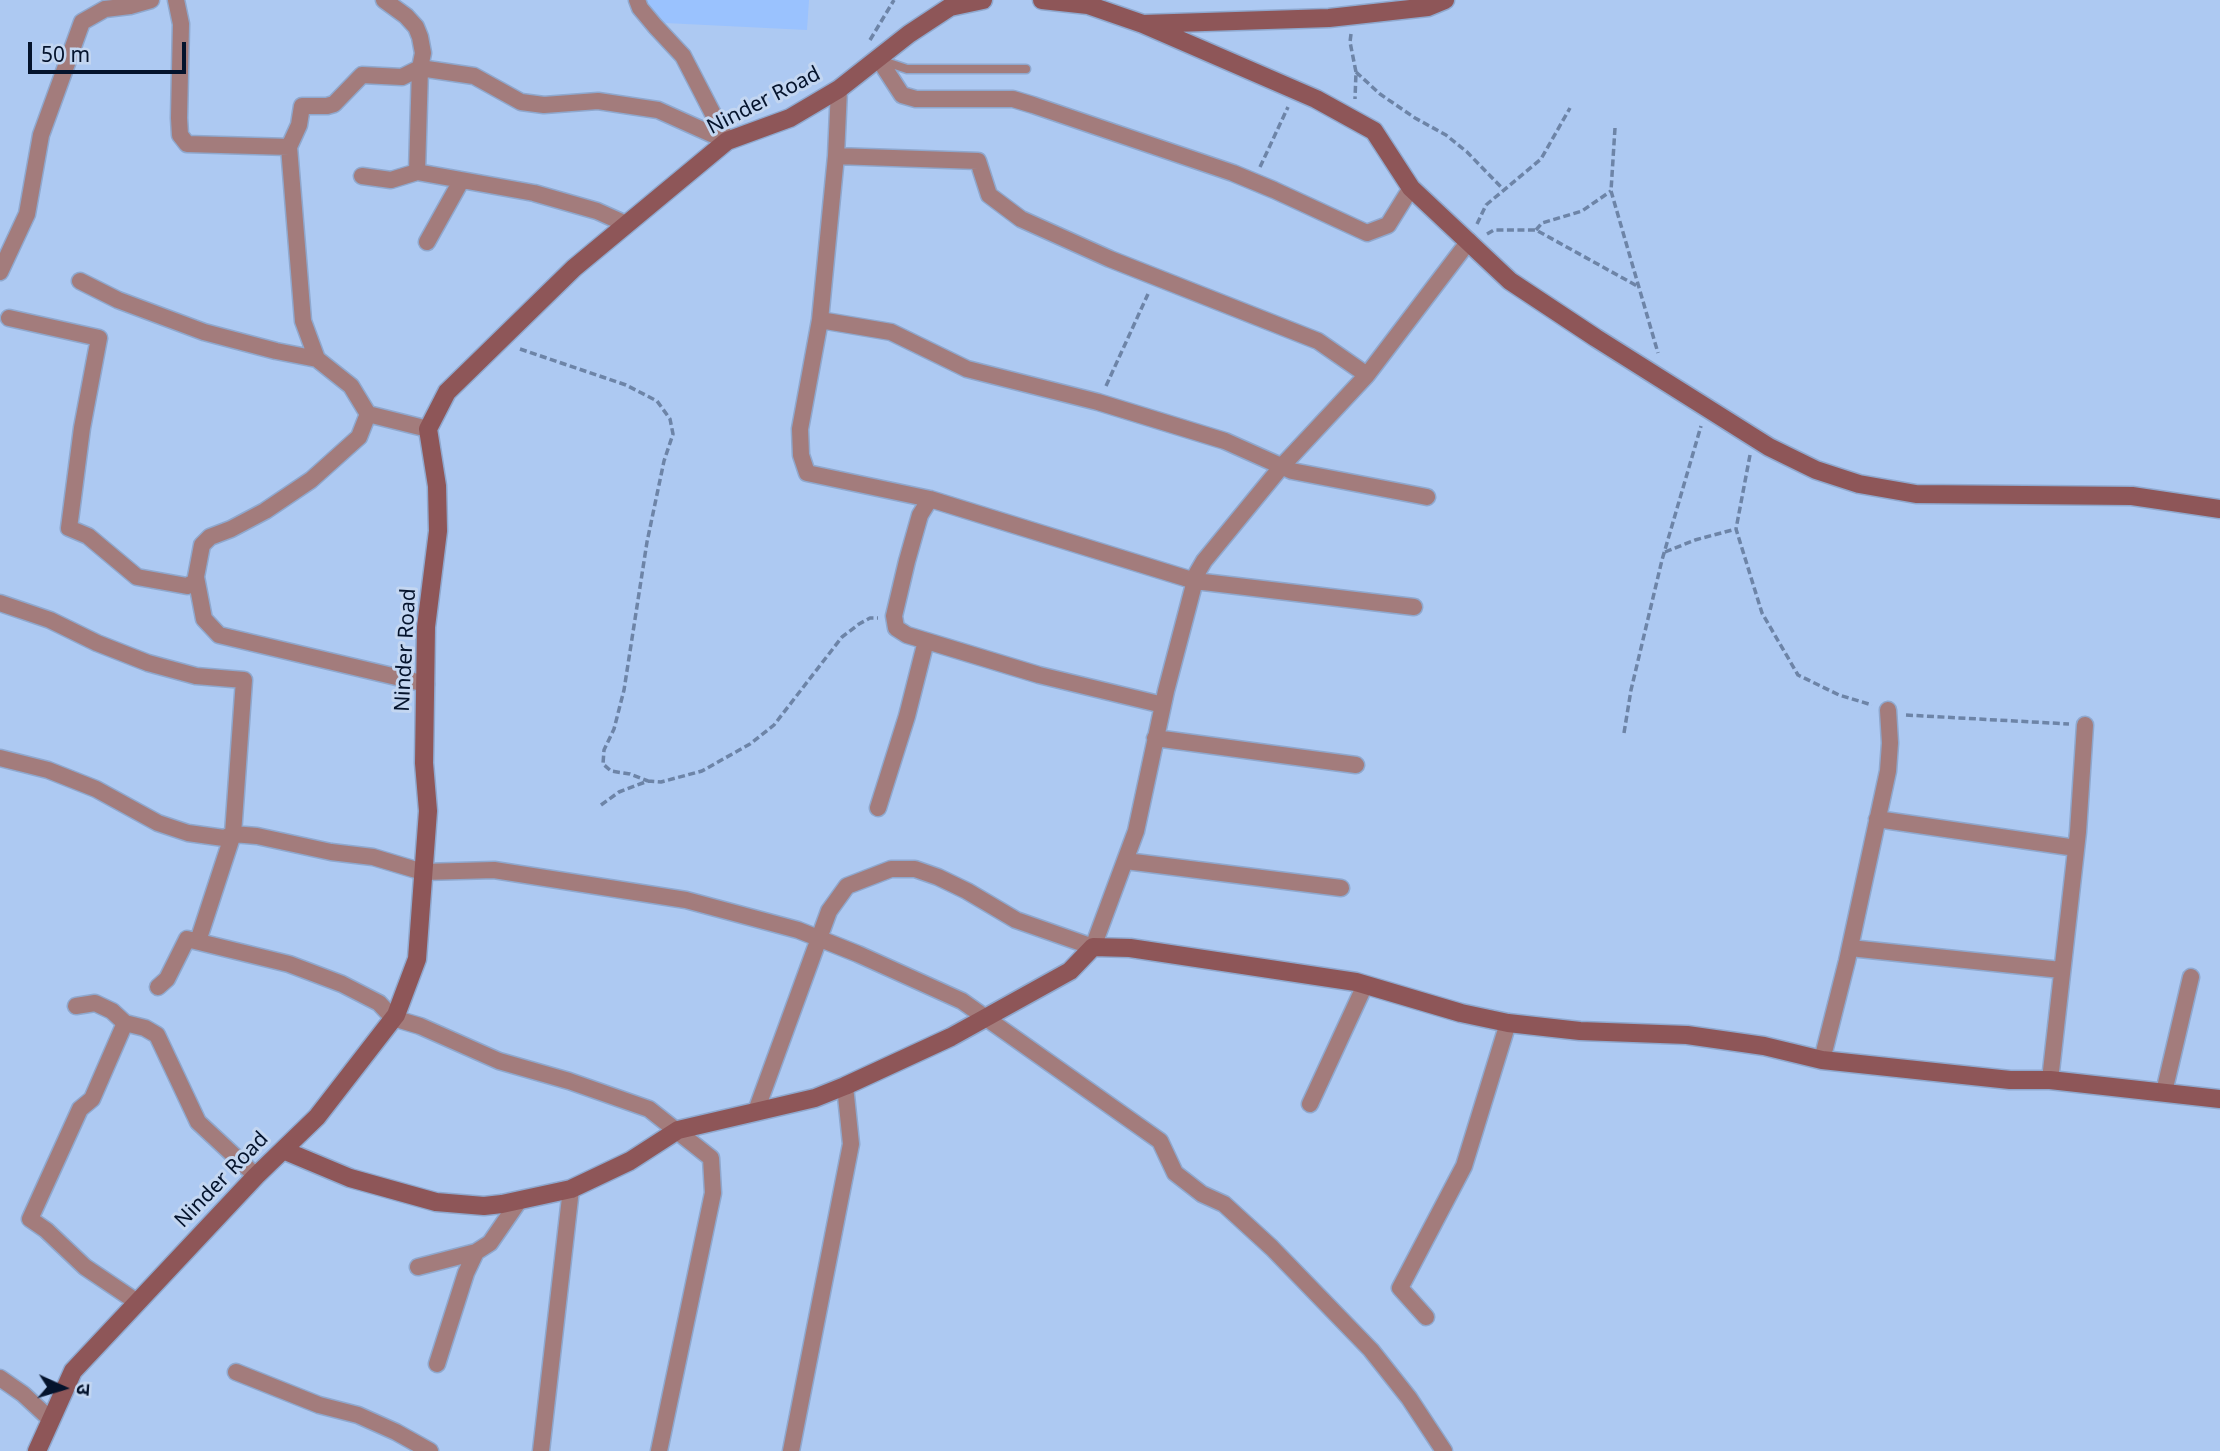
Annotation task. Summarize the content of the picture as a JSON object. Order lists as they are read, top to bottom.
{
  "streets": {
    "street": ["Ninder Road"]
  },
  "scale_bar": "50 m",
  "north": "right"
}
